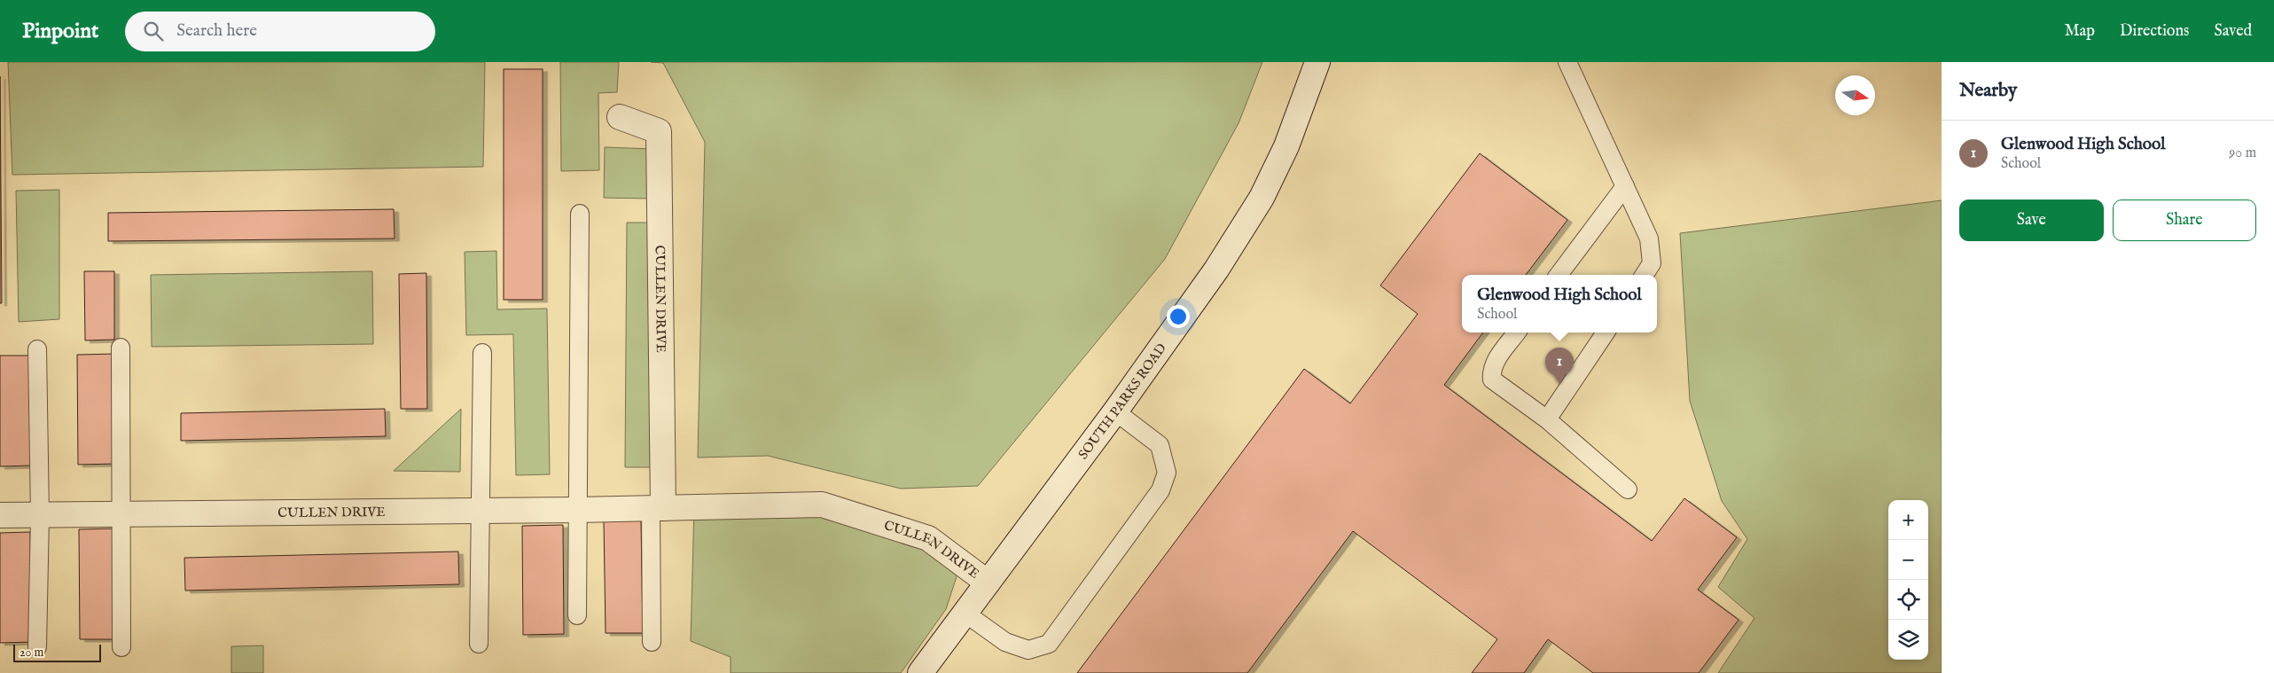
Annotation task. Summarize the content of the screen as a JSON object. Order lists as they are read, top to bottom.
{
  "streets": {
    "street": ["CULLEN DRIVE", "SOUTH PARKS ROAD"]
  },
  "crossings": [
    ["CULLEN DRIVE", "SOUTH PARKS ROAD"]
  ],
  "scale_bar": "20 m",
  "north": "right",
  "page": {
    "header": "Pinpoint",
    "search": "Search here",
    "nav": ["Map", "Directions", "Saved"],
    "heading": "Nearby",
    "list": [
      {
        "mark": "1",
        "name": "Glenwood High School",
        "note": "School",
        "value": "90 m"
      }
    ],
    "buttons": ["Save", "Share"],
    "popup": ["Glenwood High School", "School"],
    "pins": "1",
    "map_buttons": ["+", "−"],
    "scale": "20 m"
  }
}
